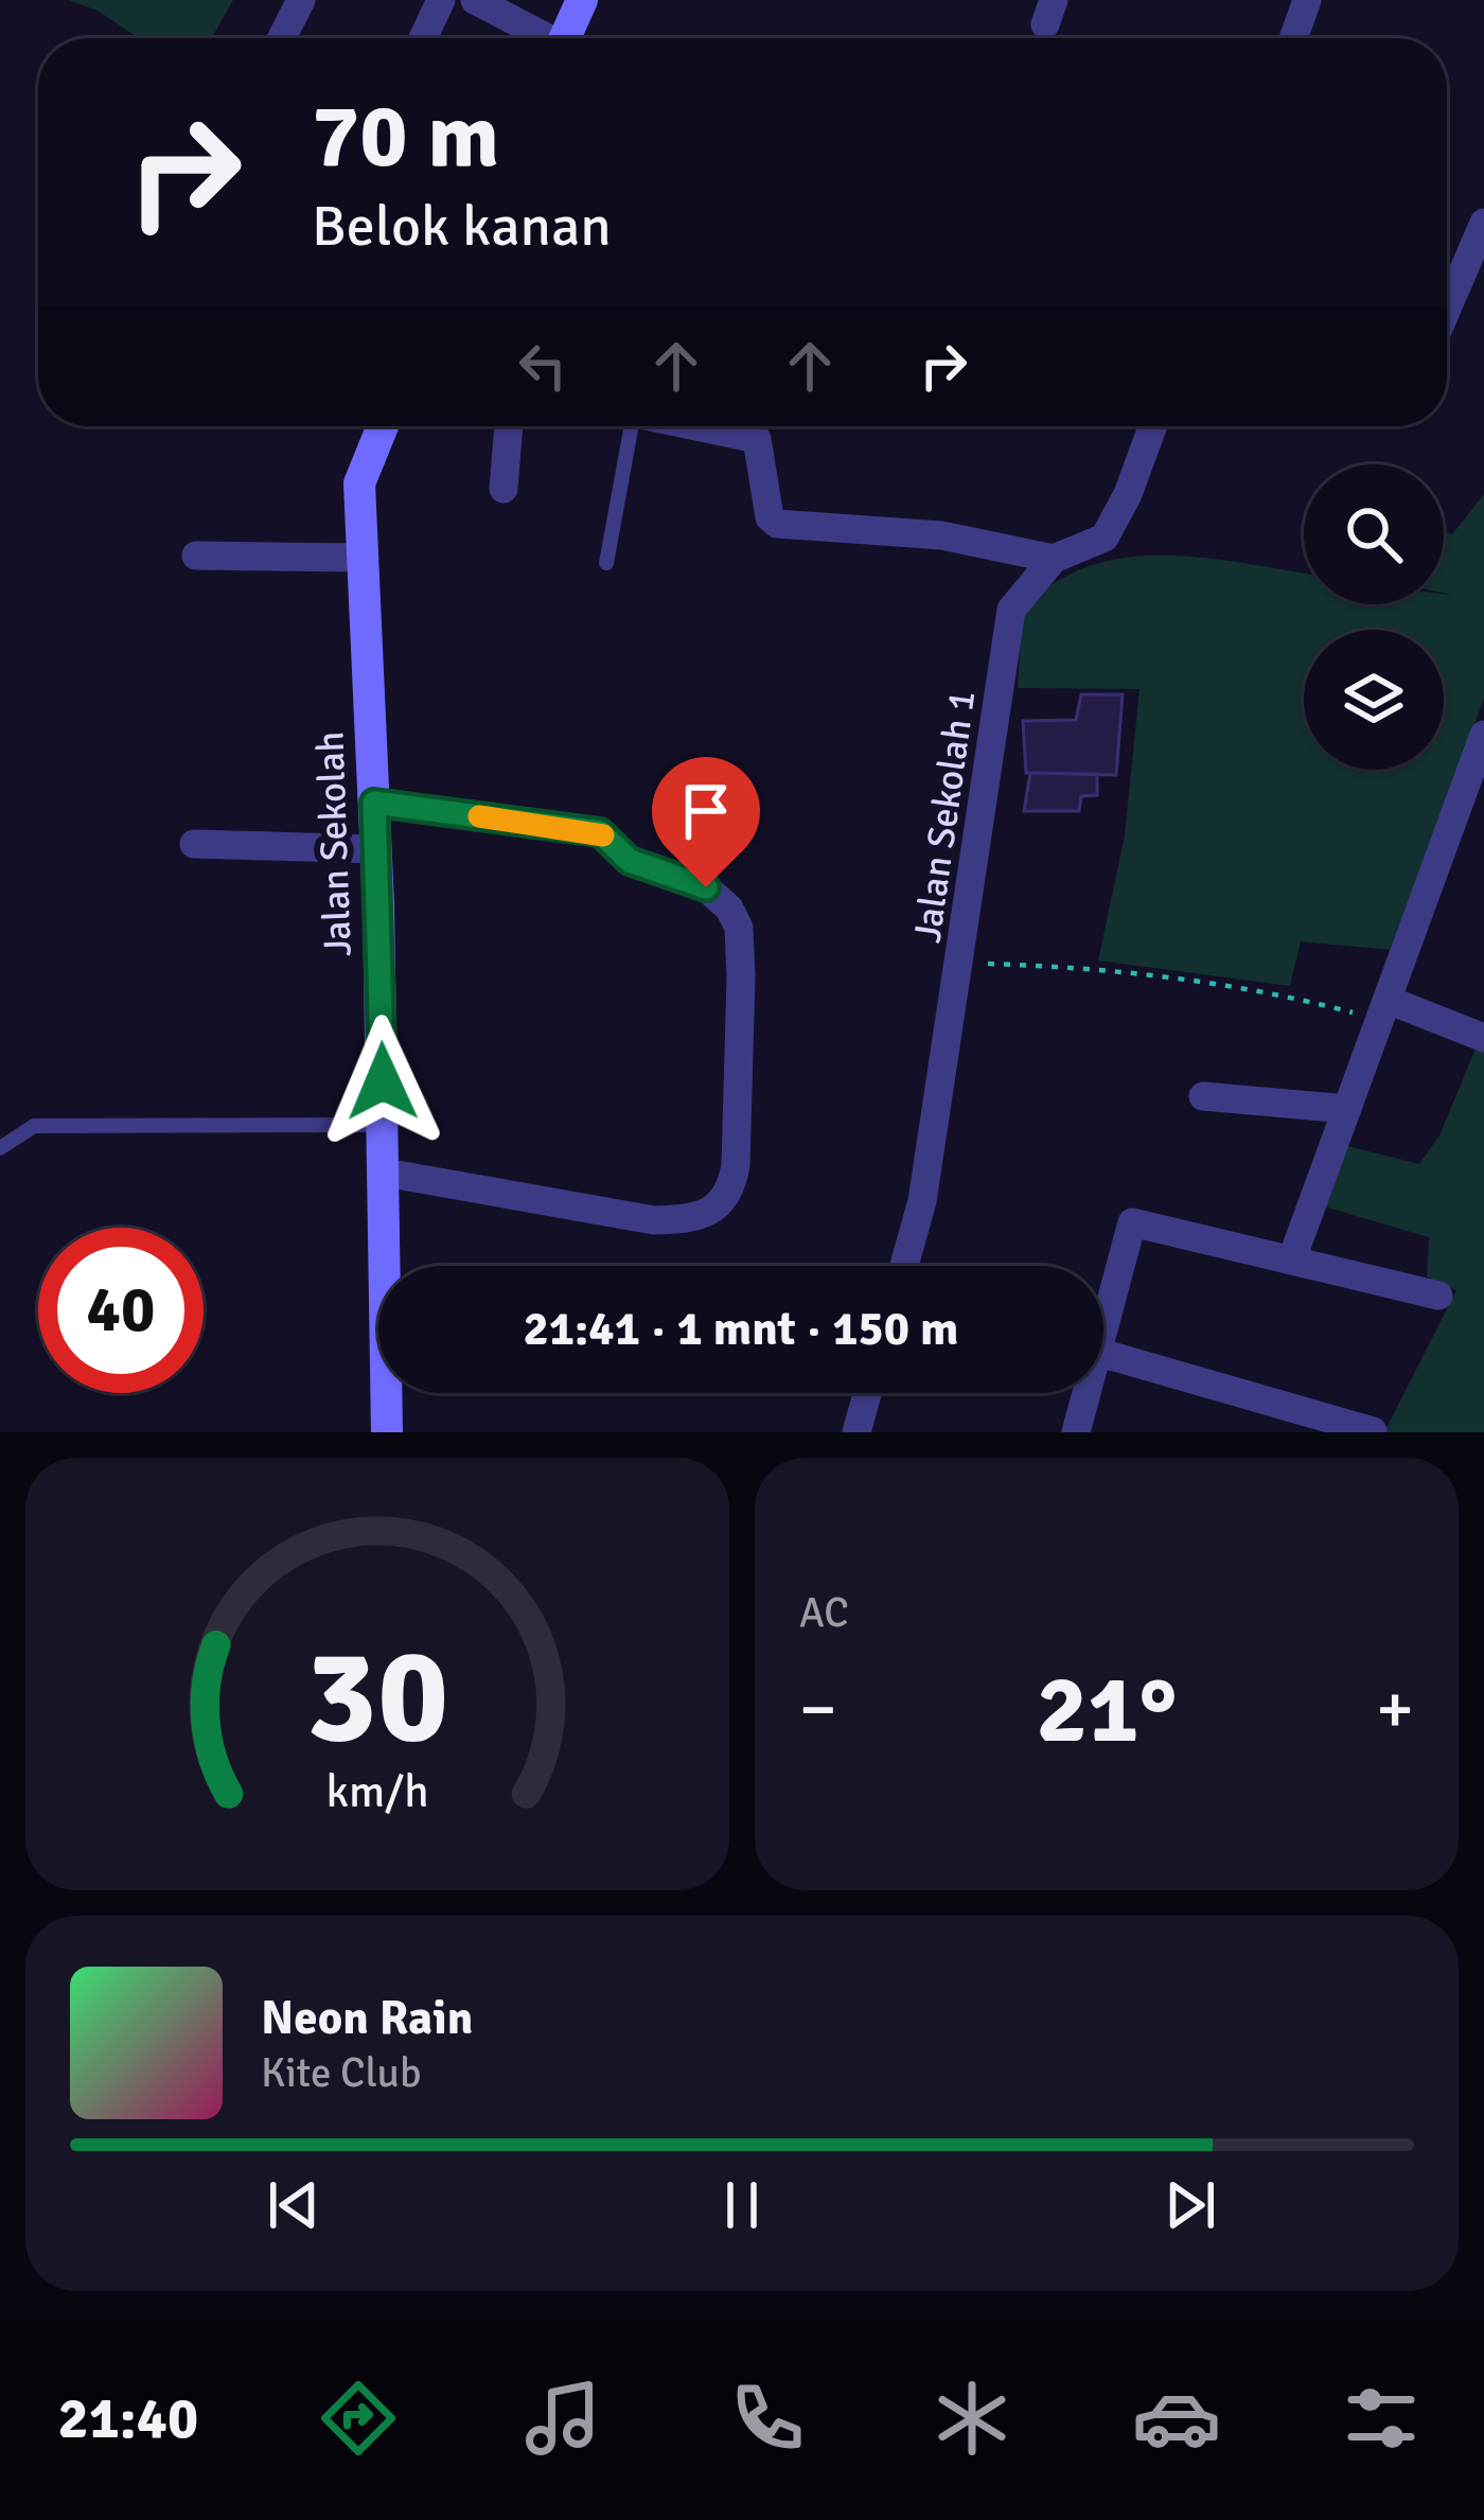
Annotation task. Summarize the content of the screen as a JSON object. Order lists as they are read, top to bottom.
{
  "streets": {
    "street": ["Jalan Sekolah 1", "Jalan Sekolah"]
  },
  "page": {
    "turn": ["70 m", "Belok kanan"],
    "limit": "40",
    "trip": "21:41 · 1 mnt · 150 m",
    "tile": "AC",
    "heat": ["−", "21°", "+"],
    "song": ["Neon Rain", "Kite Club"],
    "tabs": "21:40",
    "gauge": ["30", "km/h"]
  }
}
